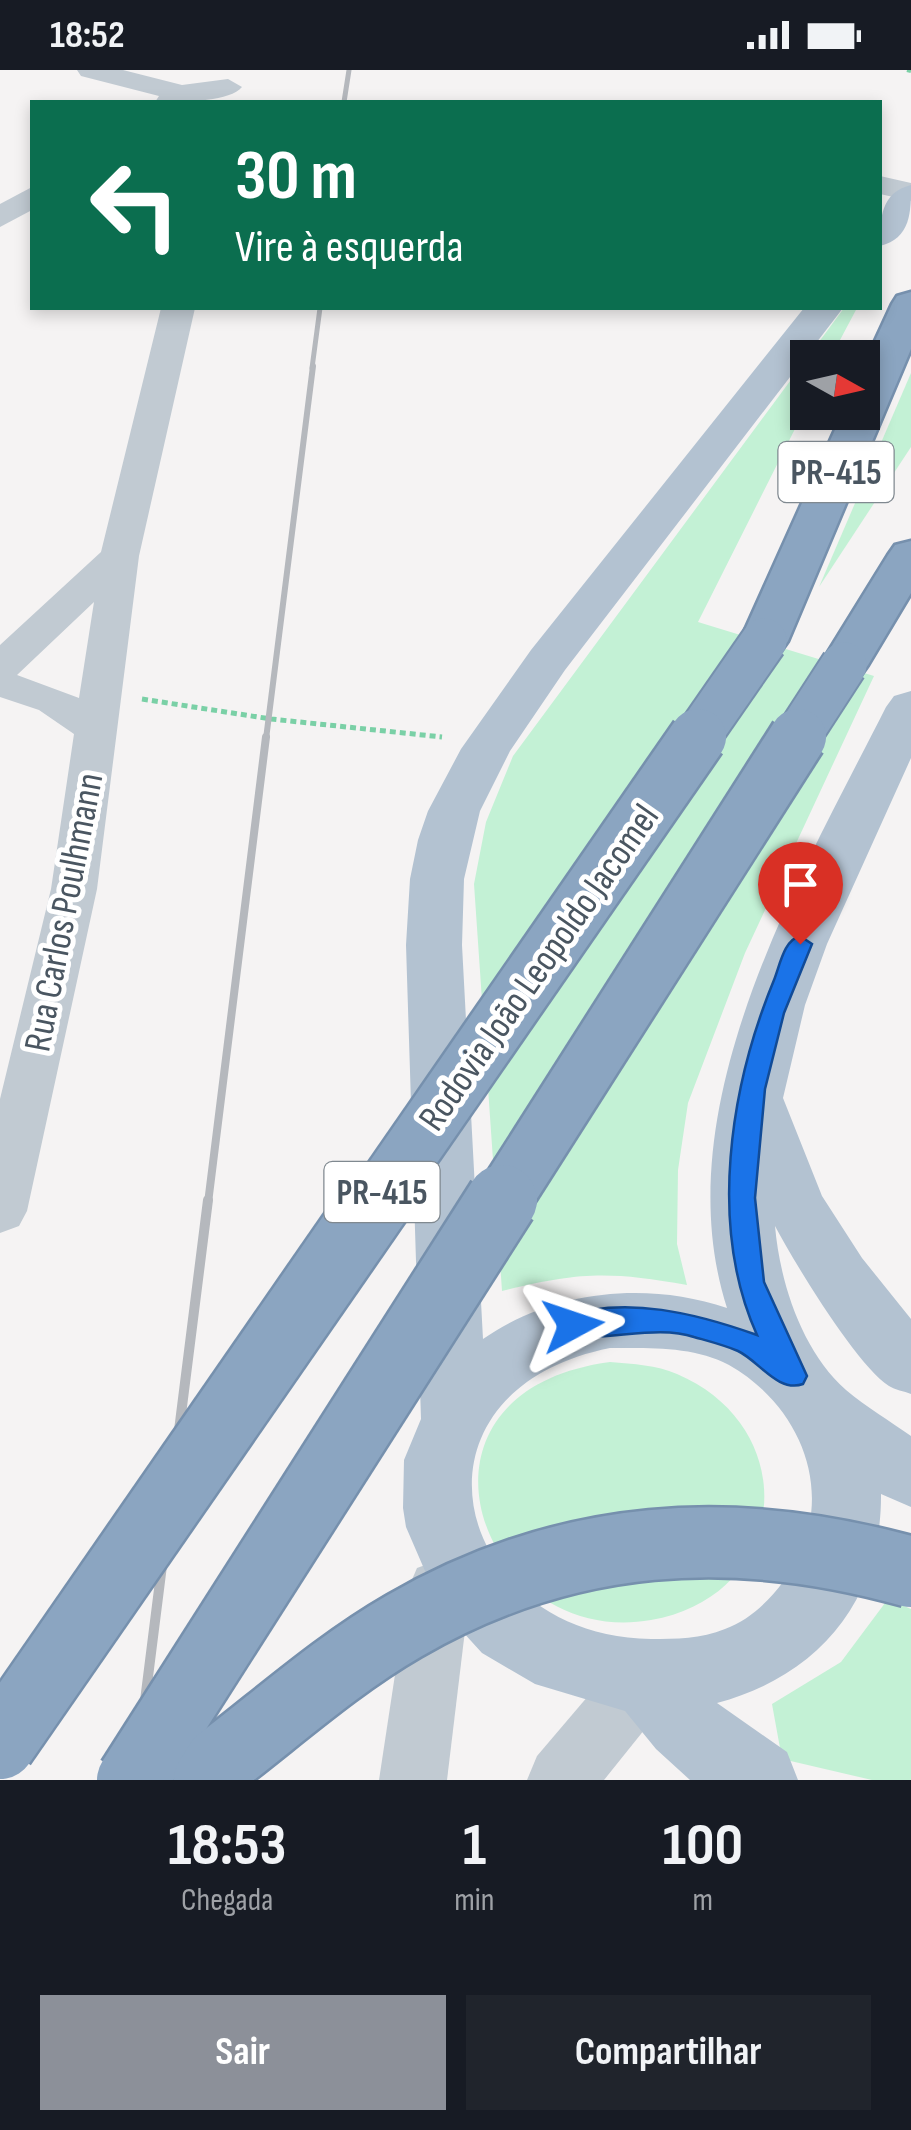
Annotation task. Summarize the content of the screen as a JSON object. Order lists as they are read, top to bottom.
{
  "streets": {
    "highway": ["PR-415", "Rodovia João Leopoldo Jacomel"],
    "street": ["Rua Carlos Poulhmann"]
  },
  "north": "right",
  "page": {
    "status": "18:52",
    "turn": ["30 m", "Vire à esquerda"],
    "eta": [
      "18:53",
      "Chegada",
      "1",
      "min",
      "100",
      "m"
    ],
    "buttons": ["Sair", "Compartilhar"]
  }
}
